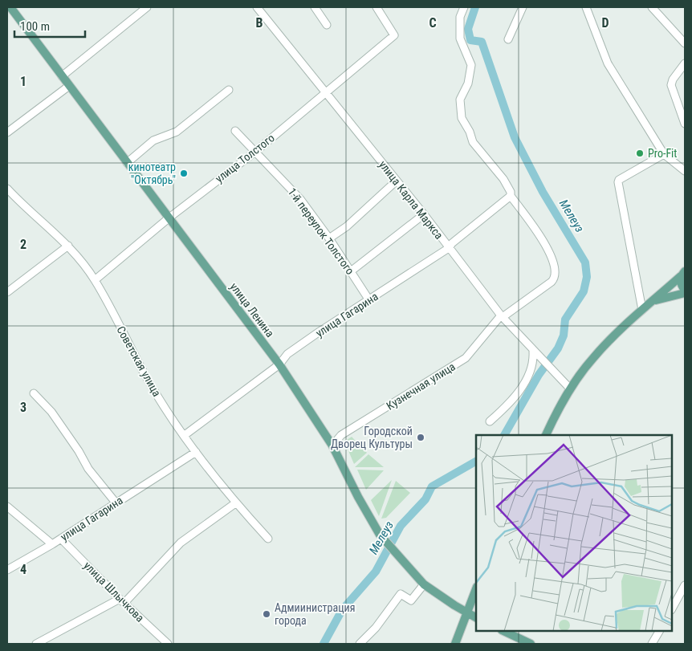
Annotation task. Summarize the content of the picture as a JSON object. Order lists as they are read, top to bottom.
{
  "streets": {
    "main road": ["улица Ленина"],
    "street": [
      "улица Толстого",
      "улица Карла Маркса",
      "1-й переулок Толстого",
      "улица Гагарина",
      "Советская улица",
      "Кузнечная улица",
      "улица Шлычкова"
    ]
  },
  "crossings": [
    ["улица Толстого", "улица Карла Маркса"],
    ["улица Толстого", "1-й переулок Толстого"],
    ["улица Толстого", "улица Ленина"],
    ["улица Толстого", "Советская улица"],
    ["улица Карла Маркса", "улица Гагарина"],
    ["улица Карла Маркса", "Кузнечная улица"],
    ["1-й переулок Толстого", "улица Гагарина"],
    ["улица Ленина", "улица Гагарина"],
    ["улица Ленина", "Кузнечная улица"],
    ["улица Гагарина", "Советская улица"],
    ["улица Гагарина", "Кузнечная улица"],
    ["улица Гагарина", "улица Шлычкова"]
  ],
  "water": ["Мелеуз"],
  "places": [
    "Pro-Fit",
    "кинотеатр \"Октябрь\"",
    "Городской Дворец Культуры",
    "Адмиинистрация города"
  ],
  "scale_bar": "100 m",
  "grid": {
    "columns": ["B", "C", "D"],
    "rows": [
      "1",
      "2",
      "3",
      "4"
    ]
  }
}
